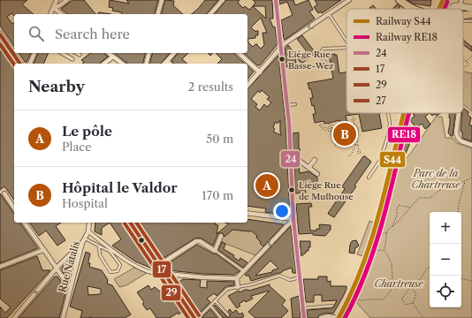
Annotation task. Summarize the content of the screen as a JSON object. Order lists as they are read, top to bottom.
{
  "streets": {
    "street": ["Rue Natalis"]
  },
  "parks": ["Parc de la Chartreuse", "Chartreuse"],
  "places": ["Liège Rue Basse-Wez", "Liège Rue de Mulhouse"],
  "lines": [
    "rail line S44",
    "transit line 24",
    "rail line RE18",
    "transit line 17",
    "transit line 29",
    "transit line 27"
  ],
  "legend": [
    "Railway S44",
    "Railway RE18",
    "24",
    "17",
    "29",
    "27"
  ],
  "page": {
    "search": "Search here",
    "heading": ["Nearby", "2 results"],
    "list": [
      {
        "mark": "A",
        "name": "Le pôle",
        "note": "Place",
        "value": "50 m"
      },
      {
        "mark": "B",
        "name": "Hôpital le Valdor",
        "note": "Hospital",
        "value": "170 m"
      }
    ],
    "pins": ["B", "A"],
    "map_buttons": ["+", "−"]
  }
}
